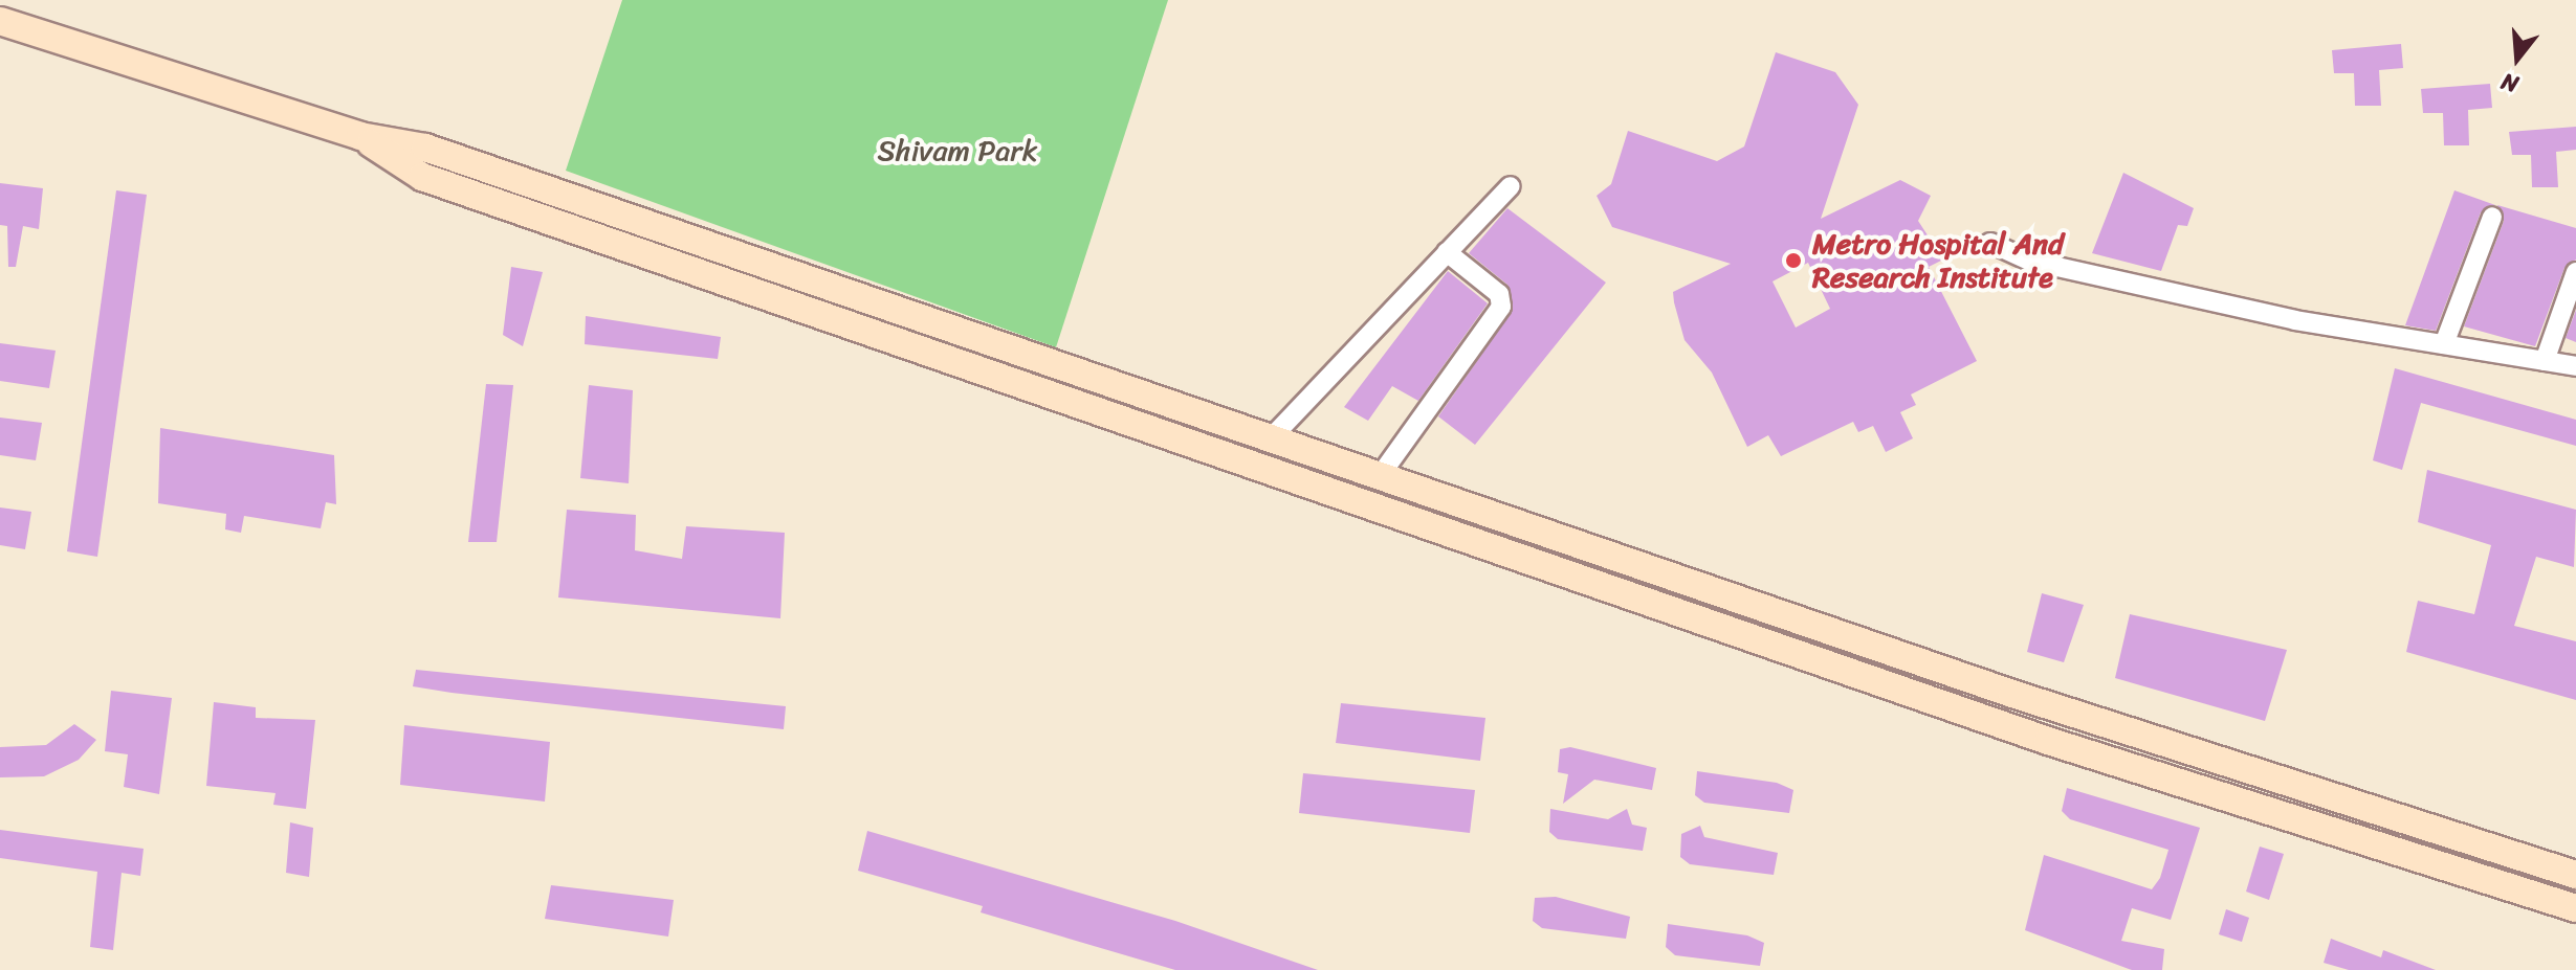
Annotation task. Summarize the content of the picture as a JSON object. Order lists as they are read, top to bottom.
{
  "parks": ["Shivam Park"],
  "places": ["Metro Hospital And Research Institute"],
  "north": "bottom"
}
